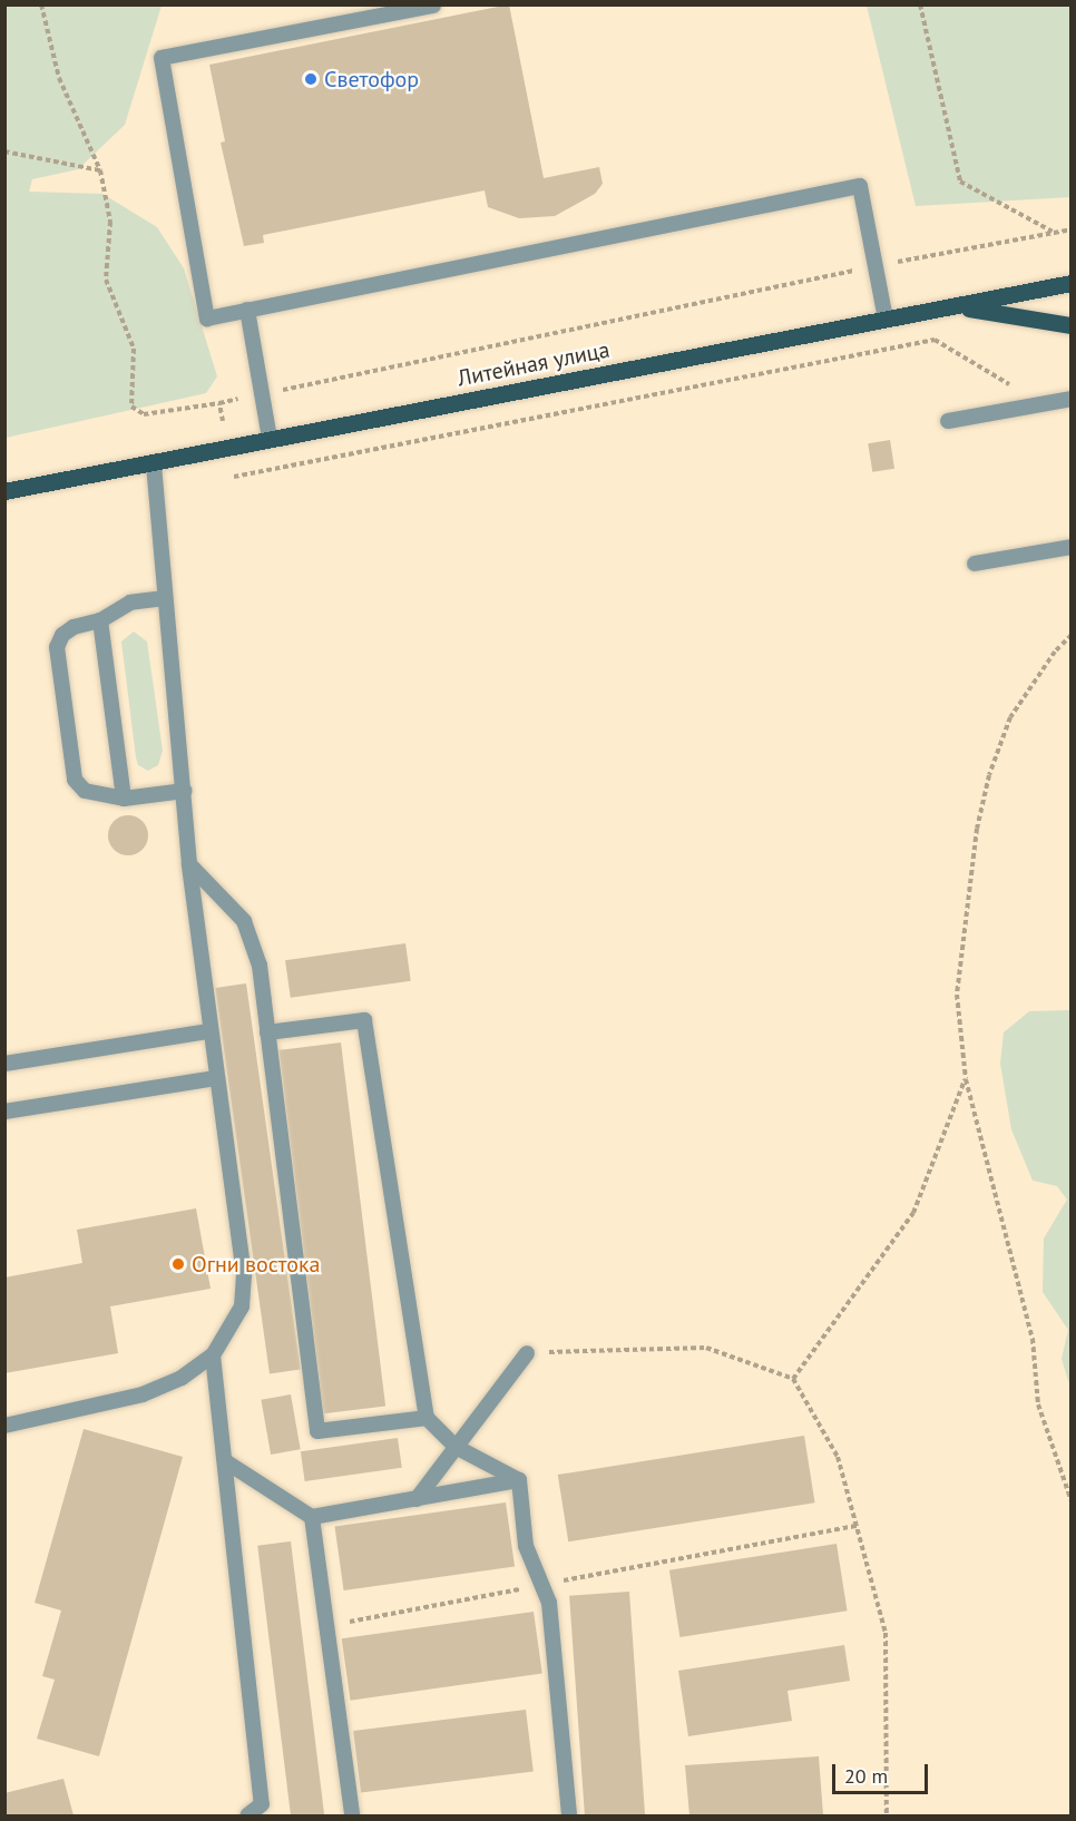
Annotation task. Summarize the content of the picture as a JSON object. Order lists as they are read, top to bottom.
{
  "streets": {
    "main road": ["Литейная улица"]
  },
  "places": ["Светофор", "Огни востока"],
  "scale_bar": "20 m"
}
